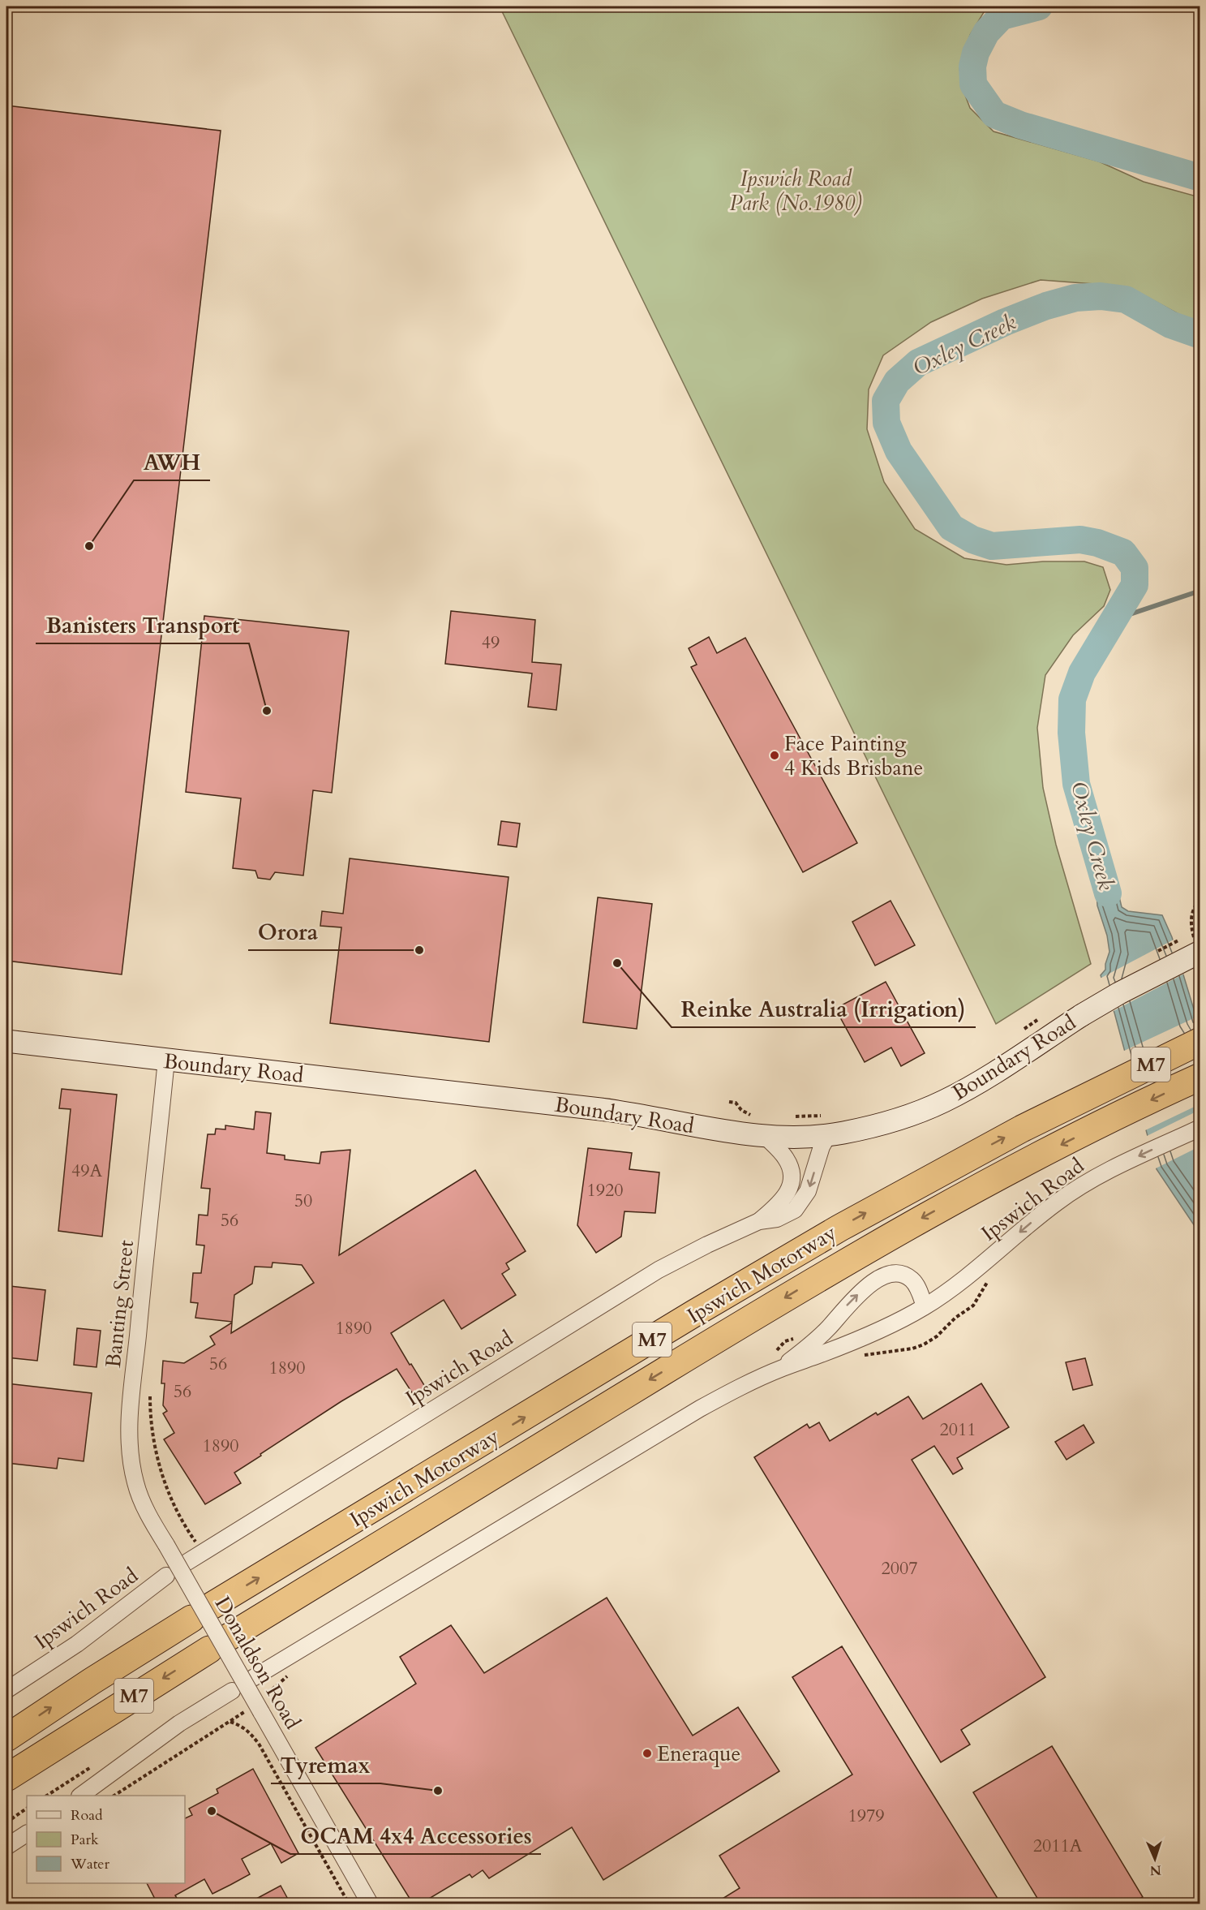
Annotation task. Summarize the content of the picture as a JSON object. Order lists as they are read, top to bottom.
{
  "streets": {
    "highway": ["M7", "Ipswich Motorway"],
    "main road": ["Boundary Road"],
    "street": ["Ipswich Road", "Banting Street", "Donaldson Road"]
  },
  "crossings": [
    ["Boundary Road", "Ipswich Road"],
    ["Boundary Road", "Banting Street"],
    ["Banting Street", "Donaldson Road"]
  ],
  "water": ["Oxley Creek"],
  "parks": ["Ipswich Road Park (No.1980)"],
  "places": [
    "AWH",
    "Banisters Transport",
    "Face Painting 4 Kids Brisbane",
    "Orora",
    "Reinke Australia (Irrigation)",
    "Eneraque",
    "Tyremax",
    "OCAM 4x4 Accessories"
  ],
  "house_numbers": [
    "49",
    "49A",
    "1920",
    "50",
    "56",
    "1890",
    "56",
    "1890",
    "56",
    "2011",
    "1890",
    "2007",
    "1979",
    "2011A"
  ],
  "legend": ["Road", "Park", "Water"],
  "north": "bottom"
}
